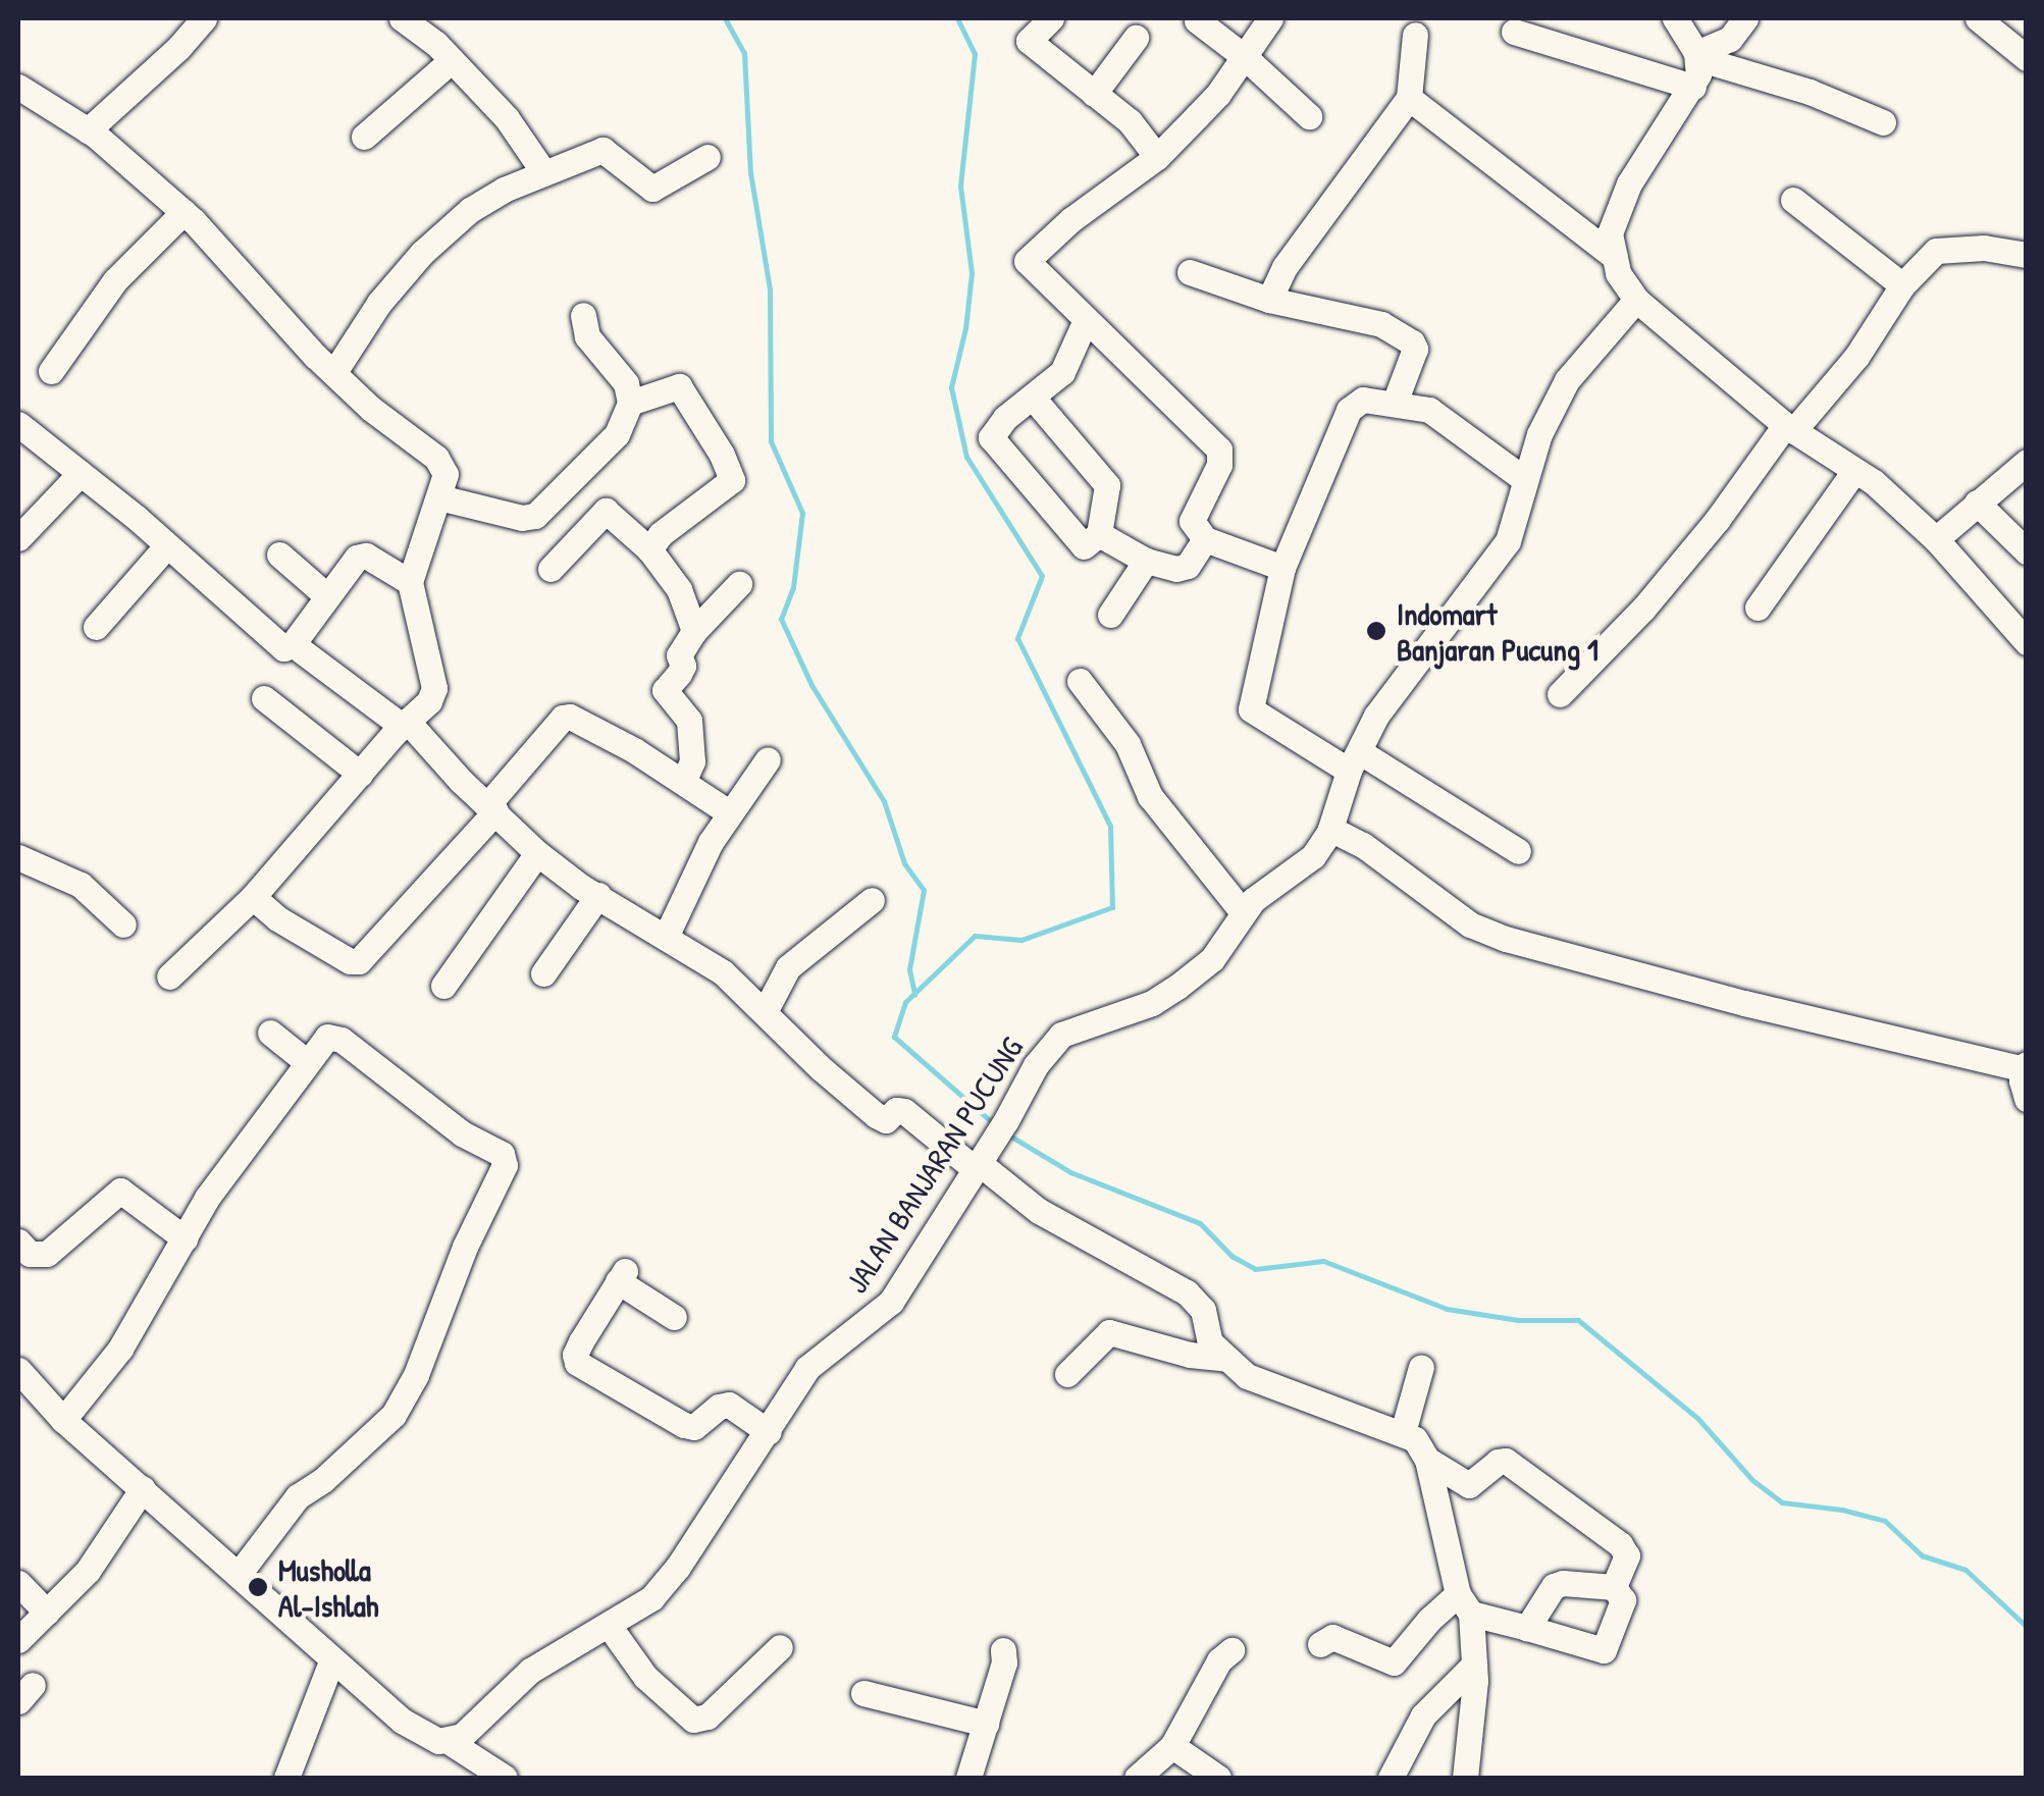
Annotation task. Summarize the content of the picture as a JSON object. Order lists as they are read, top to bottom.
{
  "streets": {
    "street": ["JALAN BANJARAN PUCUNG"]
  },
  "places": ["Indomart Banjaran Pucung 1", "Musholla Al-Ishlah"]
}
